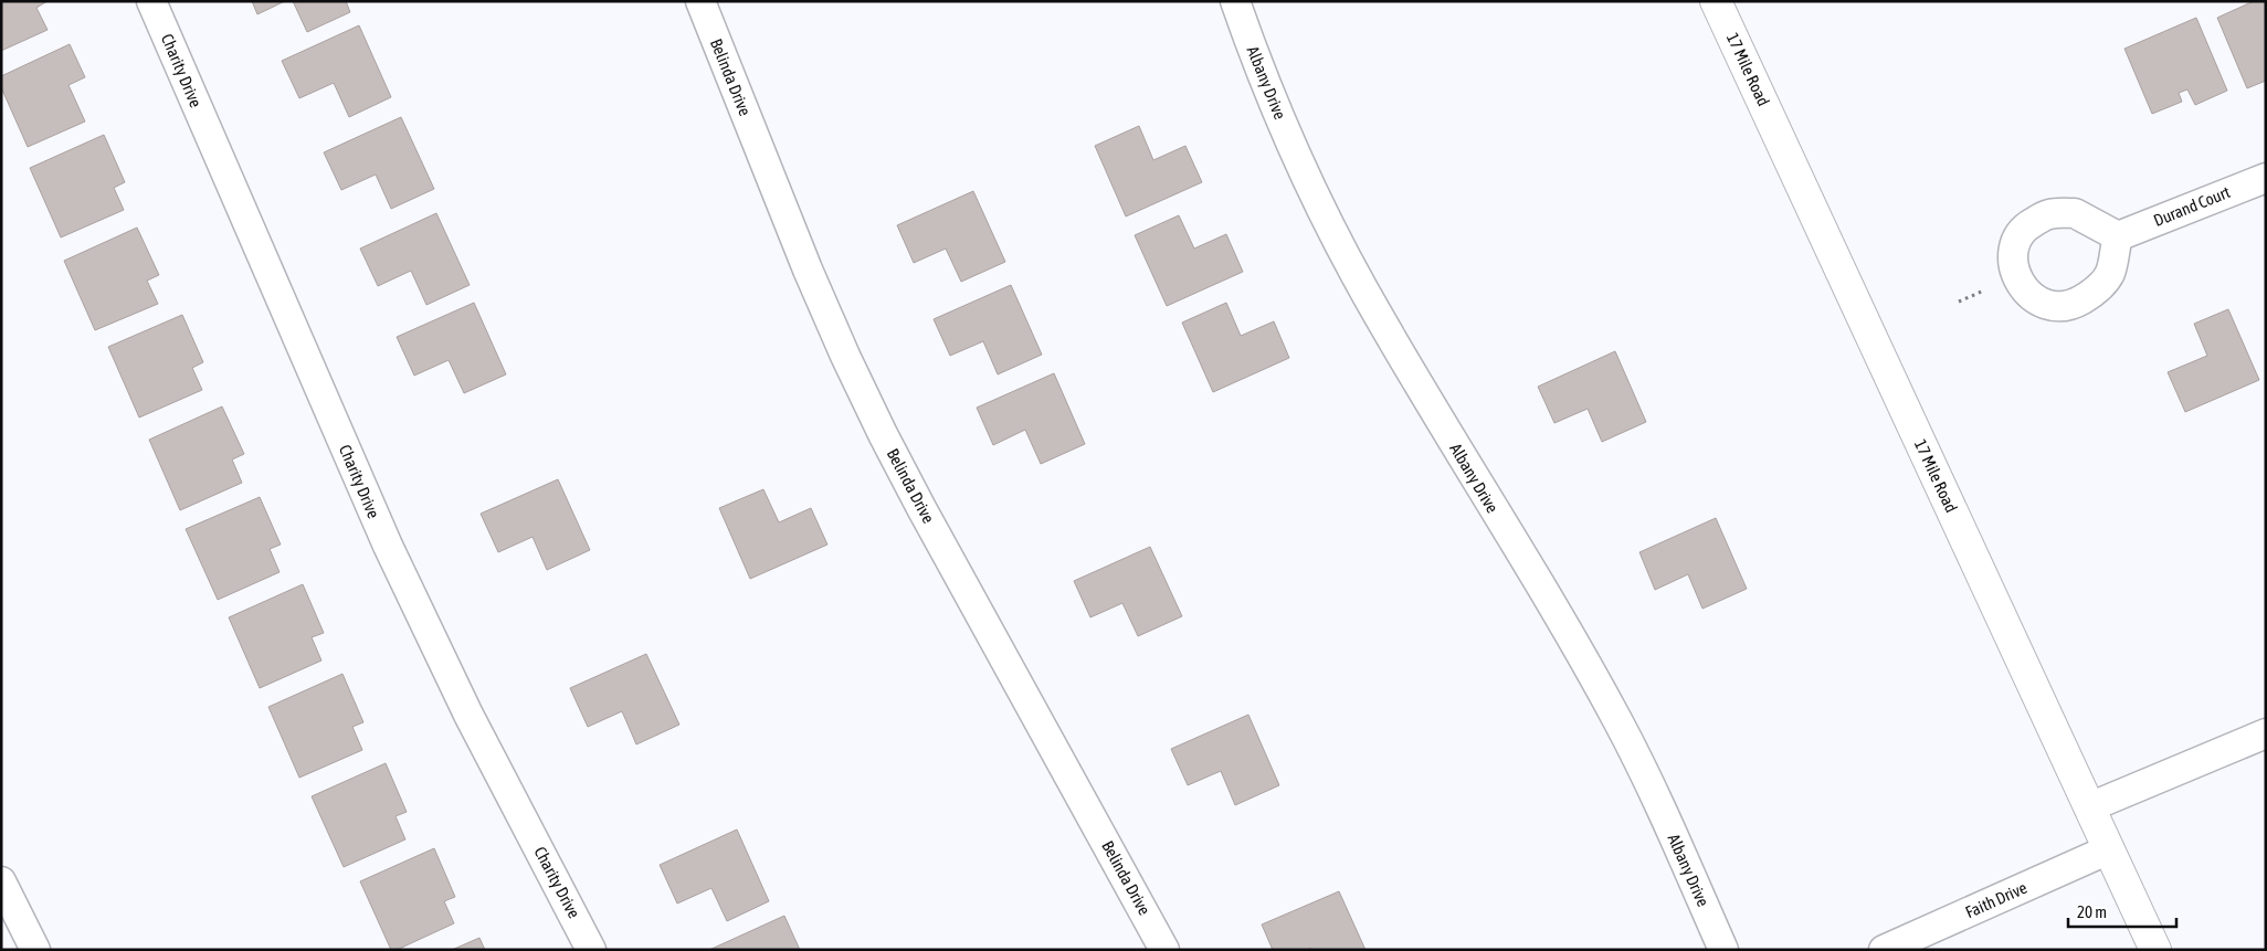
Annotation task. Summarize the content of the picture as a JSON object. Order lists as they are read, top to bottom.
{
  "streets": {
    "main road": ["17 Mile Road"],
    "street": [
      "Charity Drive",
      "Belinda Drive",
      "Albany Drive",
      "Durand Court",
      "Faith Drive"
    ]
  },
  "crossings": [
    ["17 Mile Road", "Faith Drive"]
  ],
  "scale_bar": "20 m"
}
